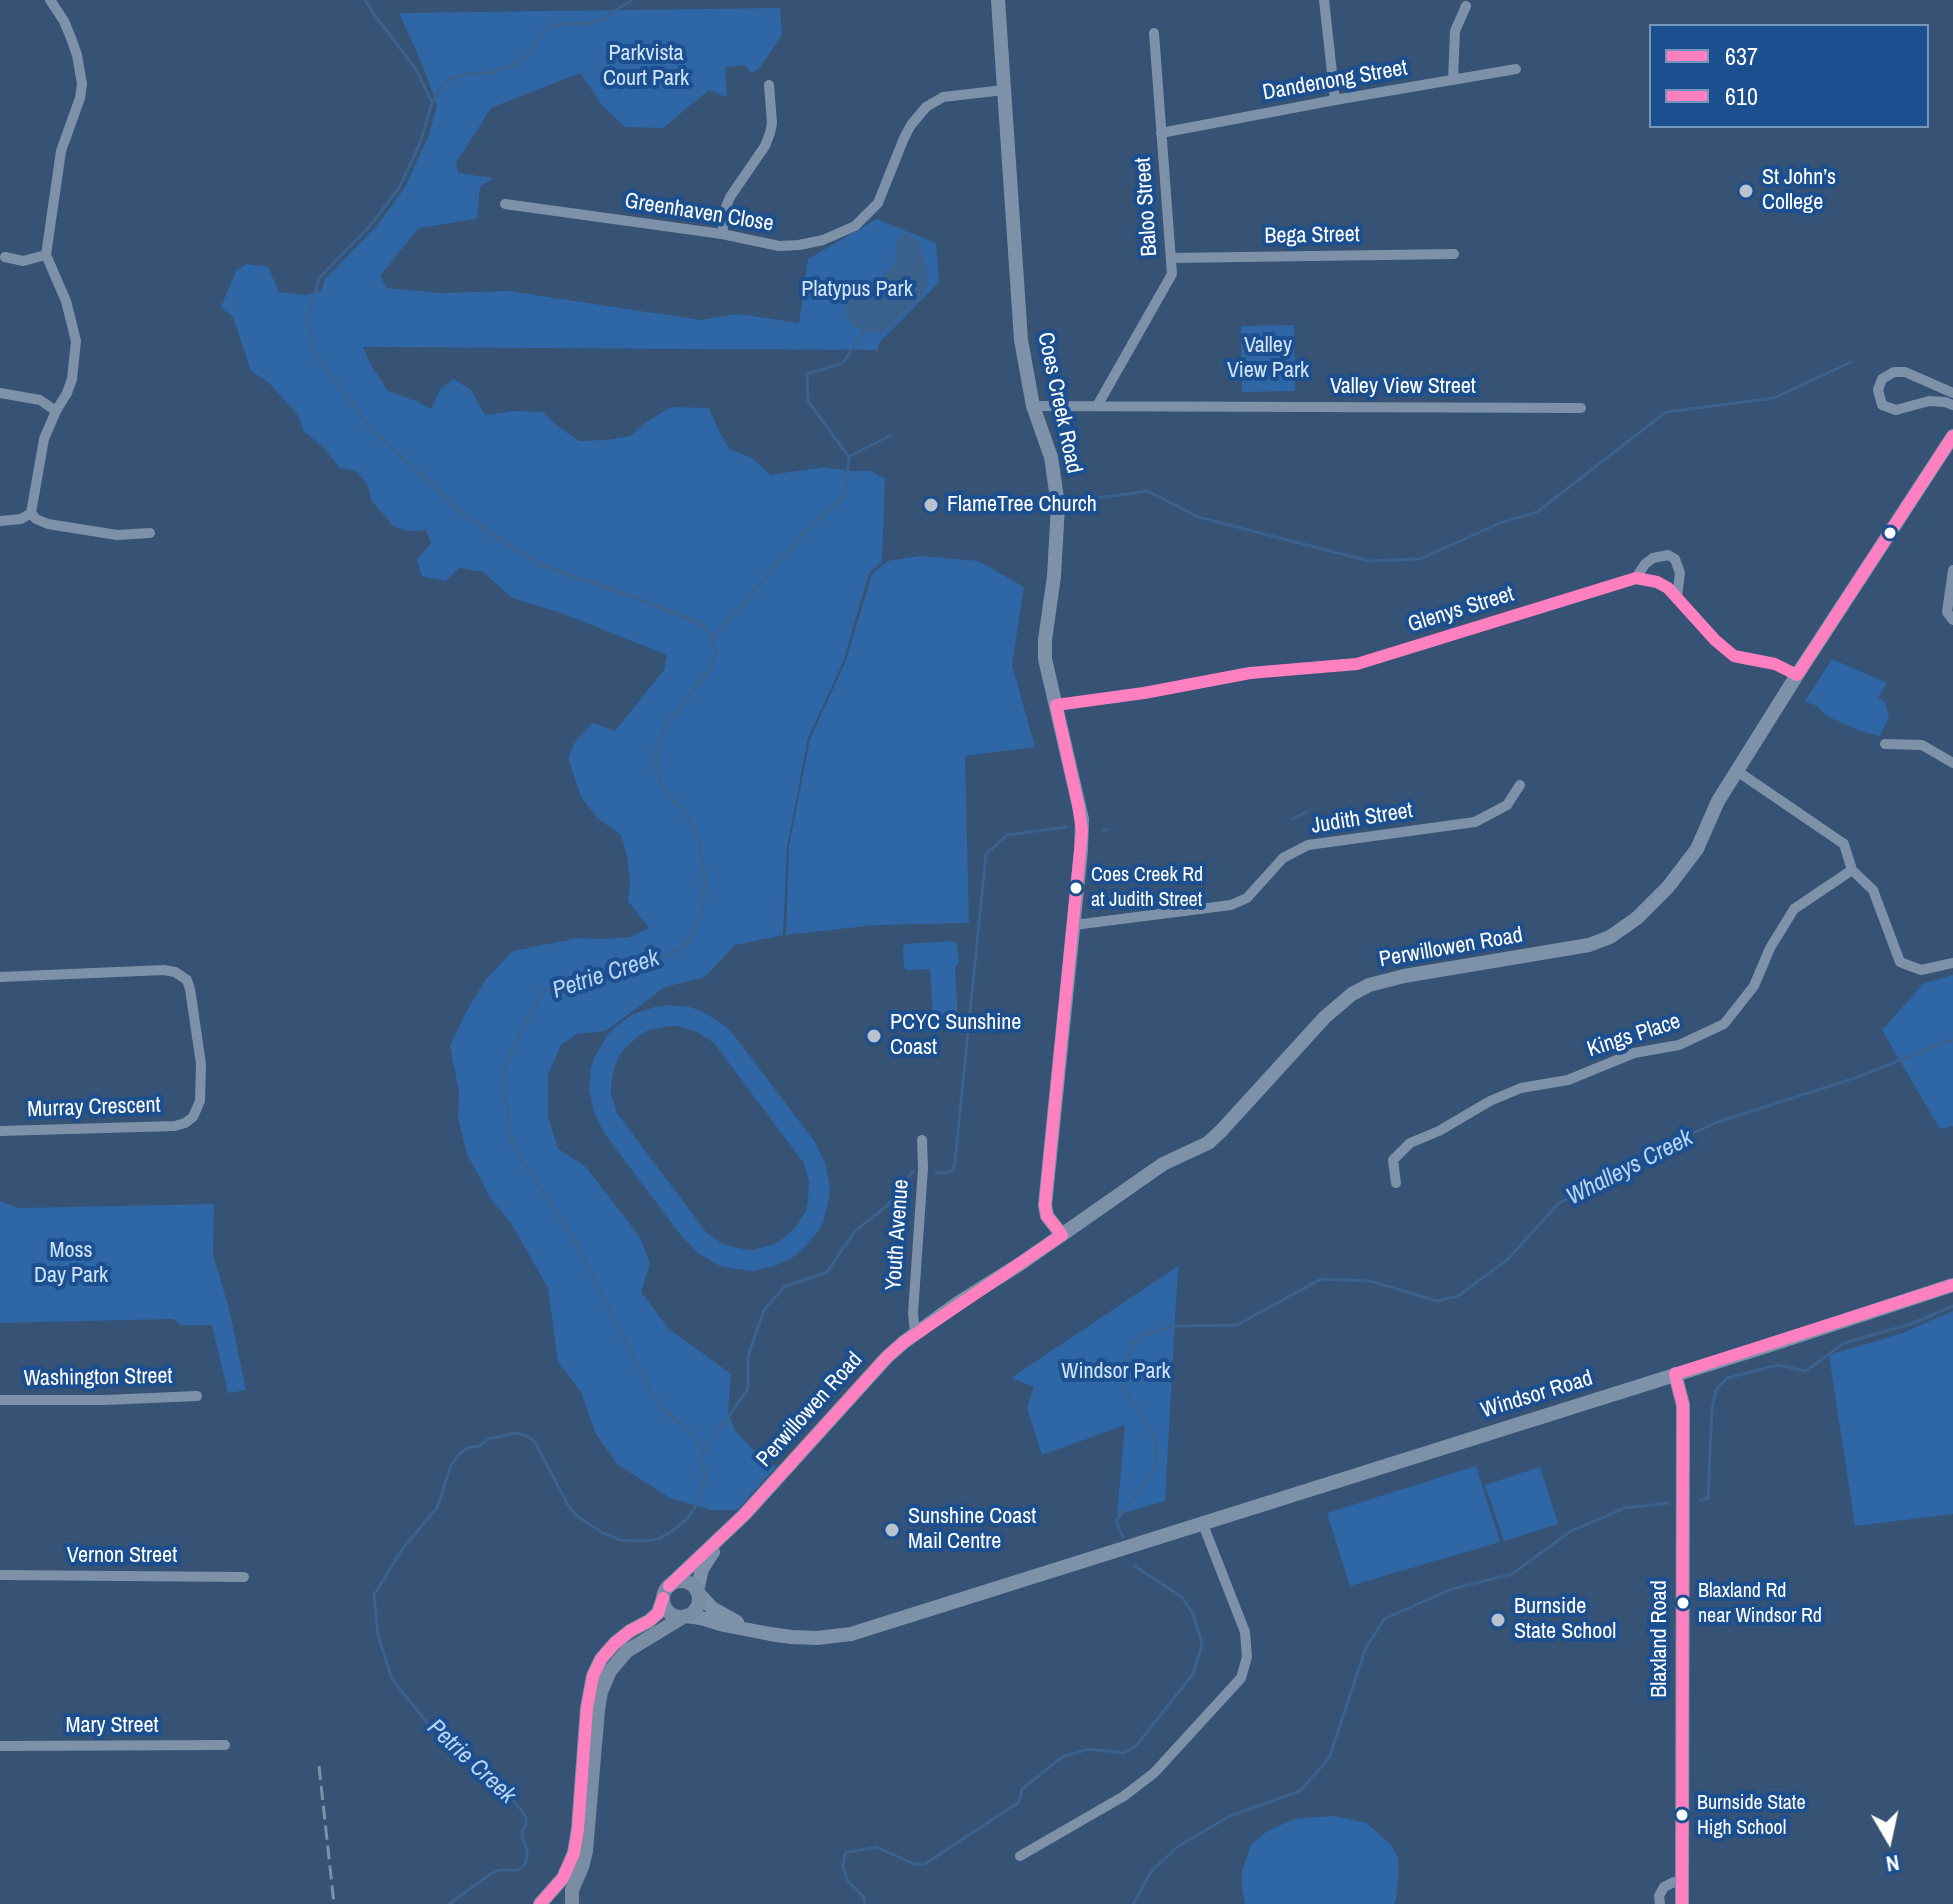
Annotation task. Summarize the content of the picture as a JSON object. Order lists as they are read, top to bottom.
{
  "streets": {
    "main road": ["Perwillowen Road"],
    "street": [
      "Dandenong Street",
      "Baloo Street",
      "Greenhaven Close",
      "Bega Street",
      "Valley View Street",
      "Coes Creek Road",
      "Glenys Street",
      "Judith Street",
      "Kings Place",
      "Murray Crescent",
      "Youth Avenue",
      "Washington Street",
      "Windsor Road",
      "Vernon Street",
      "Blaxland Road",
      "Mary Street"
    ]
  },
  "crossings": [
    ["Dandenong Street", "Baloo Street"],
    ["Baloo Street", "Bega Street"],
    ["Baloo Street", "Valley View Street"],
    ["Greenhaven Close", "Coes Creek Road"],
    ["Valley View Street", "Coes Creek Road"],
    ["Coes Creek Road", "Glenys Street"],
    ["Coes Creek Road", "Judith Street"],
    ["Coes Creek Road", "Perwillowen Road"],
    ["Perwillowen Road", "Youth Avenue"],
    ["Windsor Road", "Blaxland Road"]
  ],
  "water": ["Petrie Creek", "Whalleys Creek"],
  "parks": [
    "Parkvista Court Park",
    "Platypus Park",
    "Valley View Park",
    "Moss Day Park",
    "Windsor Park"
  ],
  "places": [
    "St John’s College",
    "FlameTree Church",
    "Coes Creek Rd at Judith Street",
    "PCYC Sunshine Coast",
    "Sunshine Coast Mail Centre",
    "Blaxland Rd near Windsor Rd",
    "Burnside State School",
    "Burnside State High School"
  ],
  "lines": ["transit line 637", "transit line 610"],
  "legend": ["637", "610"],
  "north": "bottom"
}
